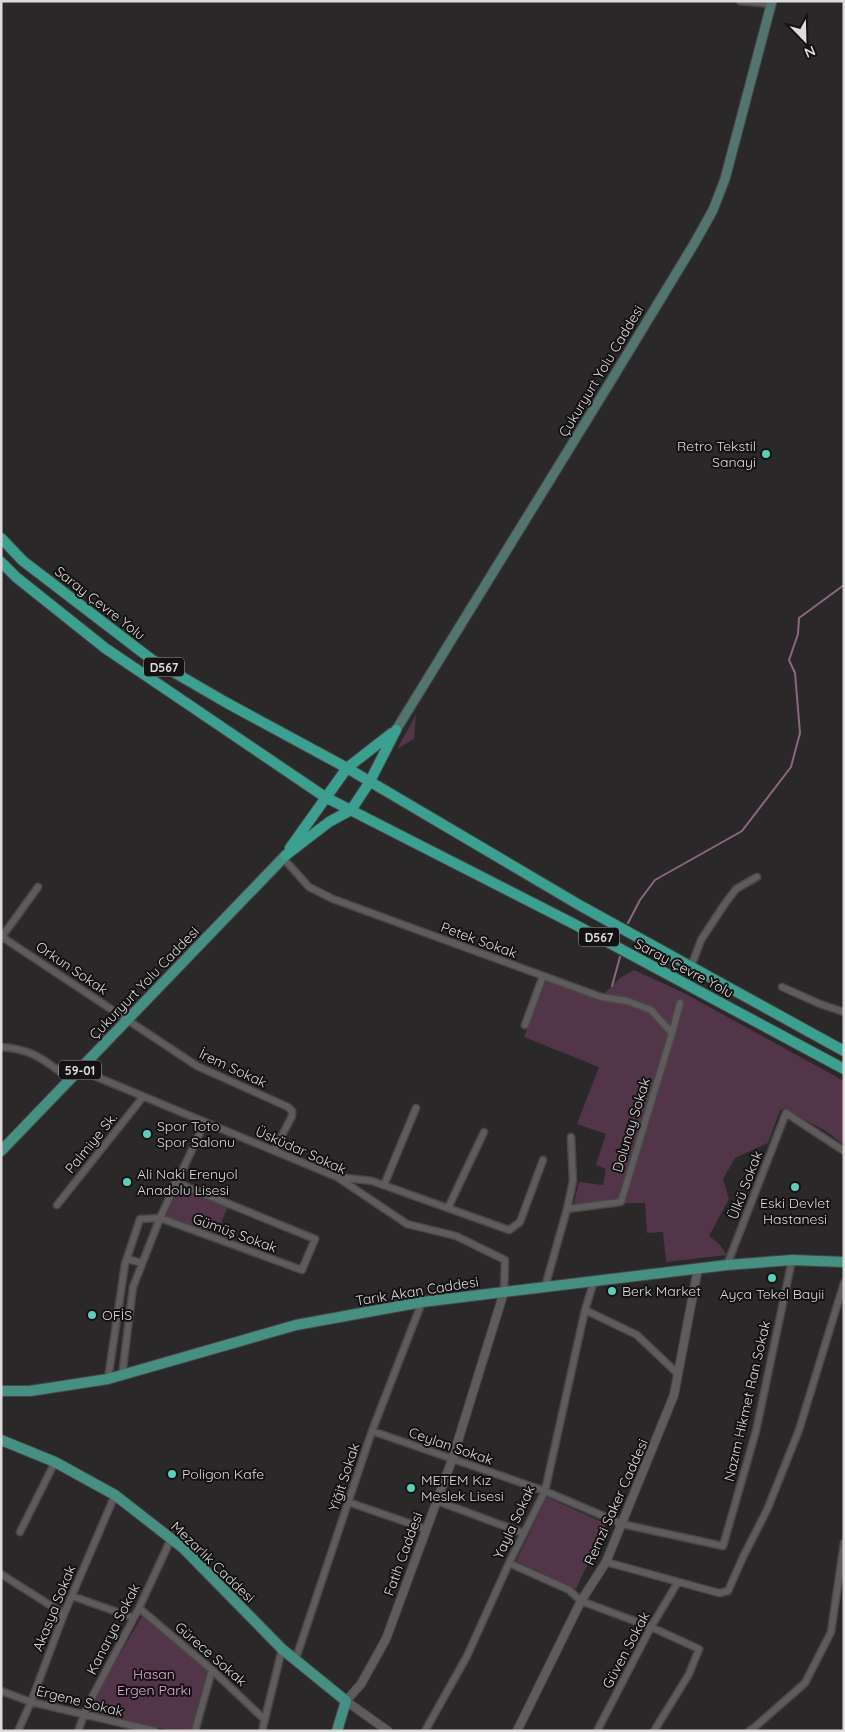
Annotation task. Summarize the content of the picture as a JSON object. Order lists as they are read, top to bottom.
{
  "streets": {
    "highway": ["Saray Çevre Yolu", "D567", "59-01"],
    "main road": [
      "Çukuryurt Yolu Caddesi",
      "Tarık Akan Caddesi",
      "Fatih Caddesi",
      "Mezarlık Caddesi"
    ],
    "street": [
      "Petek Sokak",
      "Orkun Sokak",
      "İrem Sokak",
      "Dolunay Sokak",
      "Palmiye Sk.",
      "Üsküdar Sokak",
      "Ülkü Sokak",
      "Gümüş Sokak",
      "Nazım Hikmet Ran Sokak",
      "Ceylan Sokak",
      "Yiğit Sokak",
      "Remzi Saker Caddesi",
      "Yayla Sokak",
      "Akasya Sokak",
      "Kanarya Sokak",
      "Güven Sokak",
      "Gürece Sokak",
      "Ergene Sokak"
    ]
  },
  "crossings": [
    ["Çukuryurt Yolu Caddesi", "Petek Sokak"],
    ["Çukuryurt Yolu Caddesi", "Orkun Sokak"],
    ["Çukuryurt Yolu Caddesi", "İrem Sokak"],
    ["Çukuryurt Yolu Caddesi", "59-01"],
    ["Çukuryurt Yolu Caddesi", "Üsküdar Sokak"],
    ["Saray Çevre Yolu", "D567"],
    ["Saray Çevre Yolu", "59-01"],
    ["D567", "59-01"],
    ["Petek Sokak", "59-01"],
    ["Petek Sokak", "Dolunay Sokak"],
    ["Orkun Sokak", "İrem Sokak"],
    ["İrem Sokak", "Üsküdar Sokak"],
    ["Palmiye Sk.", "Üsküdar Sokak"],
    ["Üsküdar Sokak", "Tarık Akan Caddesi"],
    ["Üsküdar Sokak", "Fatih Caddesi"],
    ["Ülkü Sokak", "Tarık Akan Caddesi"],
    ["Tarık Akan Caddesi", "Nazım Hikmet Ran Sokak"],
    ["Tarık Akan Caddesi", "Yiğit Sokak"],
    ["Tarık Akan Caddesi", "Remzi Saker Caddesi"],
    ["Tarık Akan Caddesi", "Yayla Sokak"],
    ["Tarık Akan Caddesi", "Fatih Caddesi"],
    ["Nazım Hikmet Ran Sokak", "Ceylan Sokak"],
    ["Ceylan Sokak", "Yiğit Sokak"],
    ["Ceylan Sokak", "Remzi Saker Caddesi"],
    ["Ceylan Sokak", "Yayla Sokak"],
    ["Ceylan Sokak", "Fatih Caddesi"],
    ["Yiğit Sokak", "Mezarlık Caddesi"],
    ["Fatih Caddesi", "Mezarlık Caddesi"],
    ["Mezarlık Caddesi", "Akasya Sokak"],
    ["Mezarlık Caddesi", "Kanarya Sokak"],
    ["Akasya Sokak", "Ergene Sokak"],
    ["Kanarya Sokak", "Gürece Sokak"],
    ["Kanarya Sokak", "Ergene Sokak"]
  ],
  "parks": ["Hasan Ergen Parkı"],
  "places": [
    "Retro Tekstil Sanayi",
    "Spor Toto Spor Salonu",
    "Ali Naki Erenyol Anadolu Lisesi",
    "Eski Devlet Hastanesi",
    "Ayça Tekel Bayii",
    "Berk Market",
    "OFİS",
    "Poligon Kafe",
    "METEM Kız Meslek Lisesi"
  ],
  "north": "bottom right"
}
